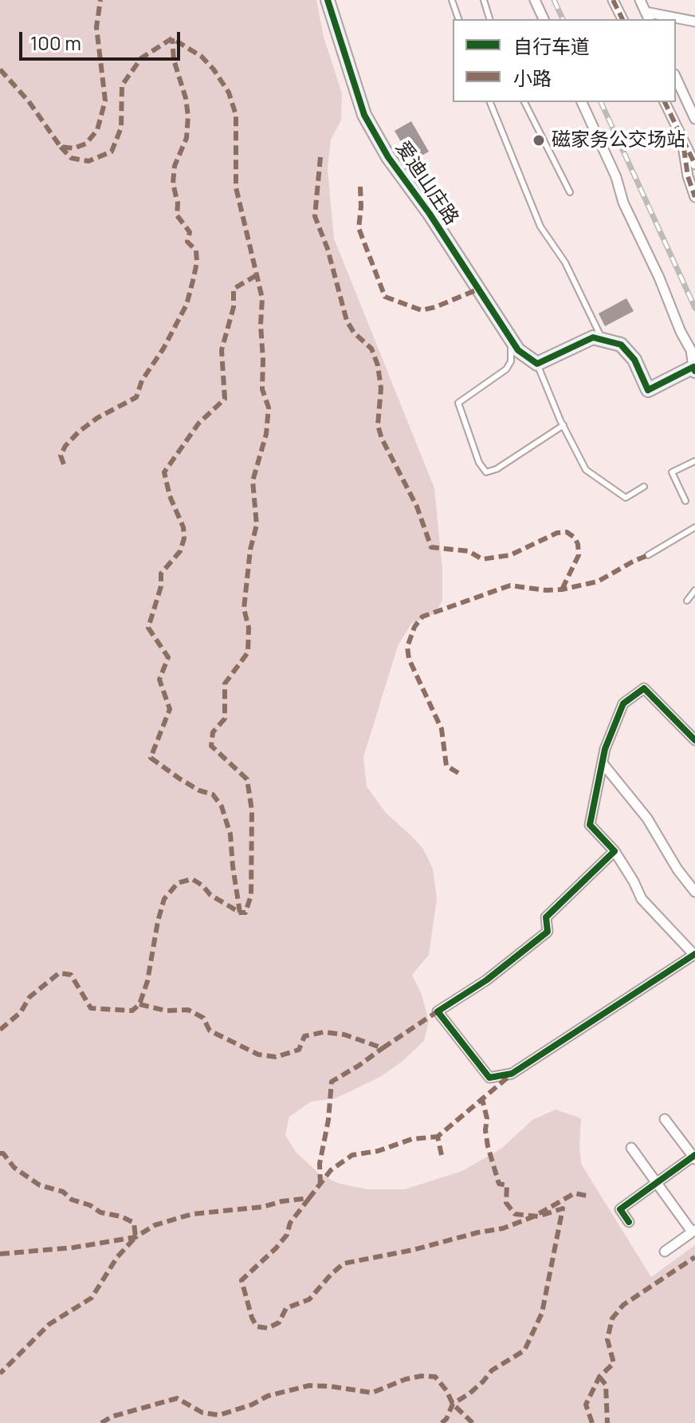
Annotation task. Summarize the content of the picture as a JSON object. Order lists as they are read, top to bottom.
{
  "streets": {
    "street": ["爱迪山庄路"]
  },
  "places": ["磁家务公交场站"],
  "legend": ["自行车道", "小路"],
  "scale_bar": "100 m"
}
